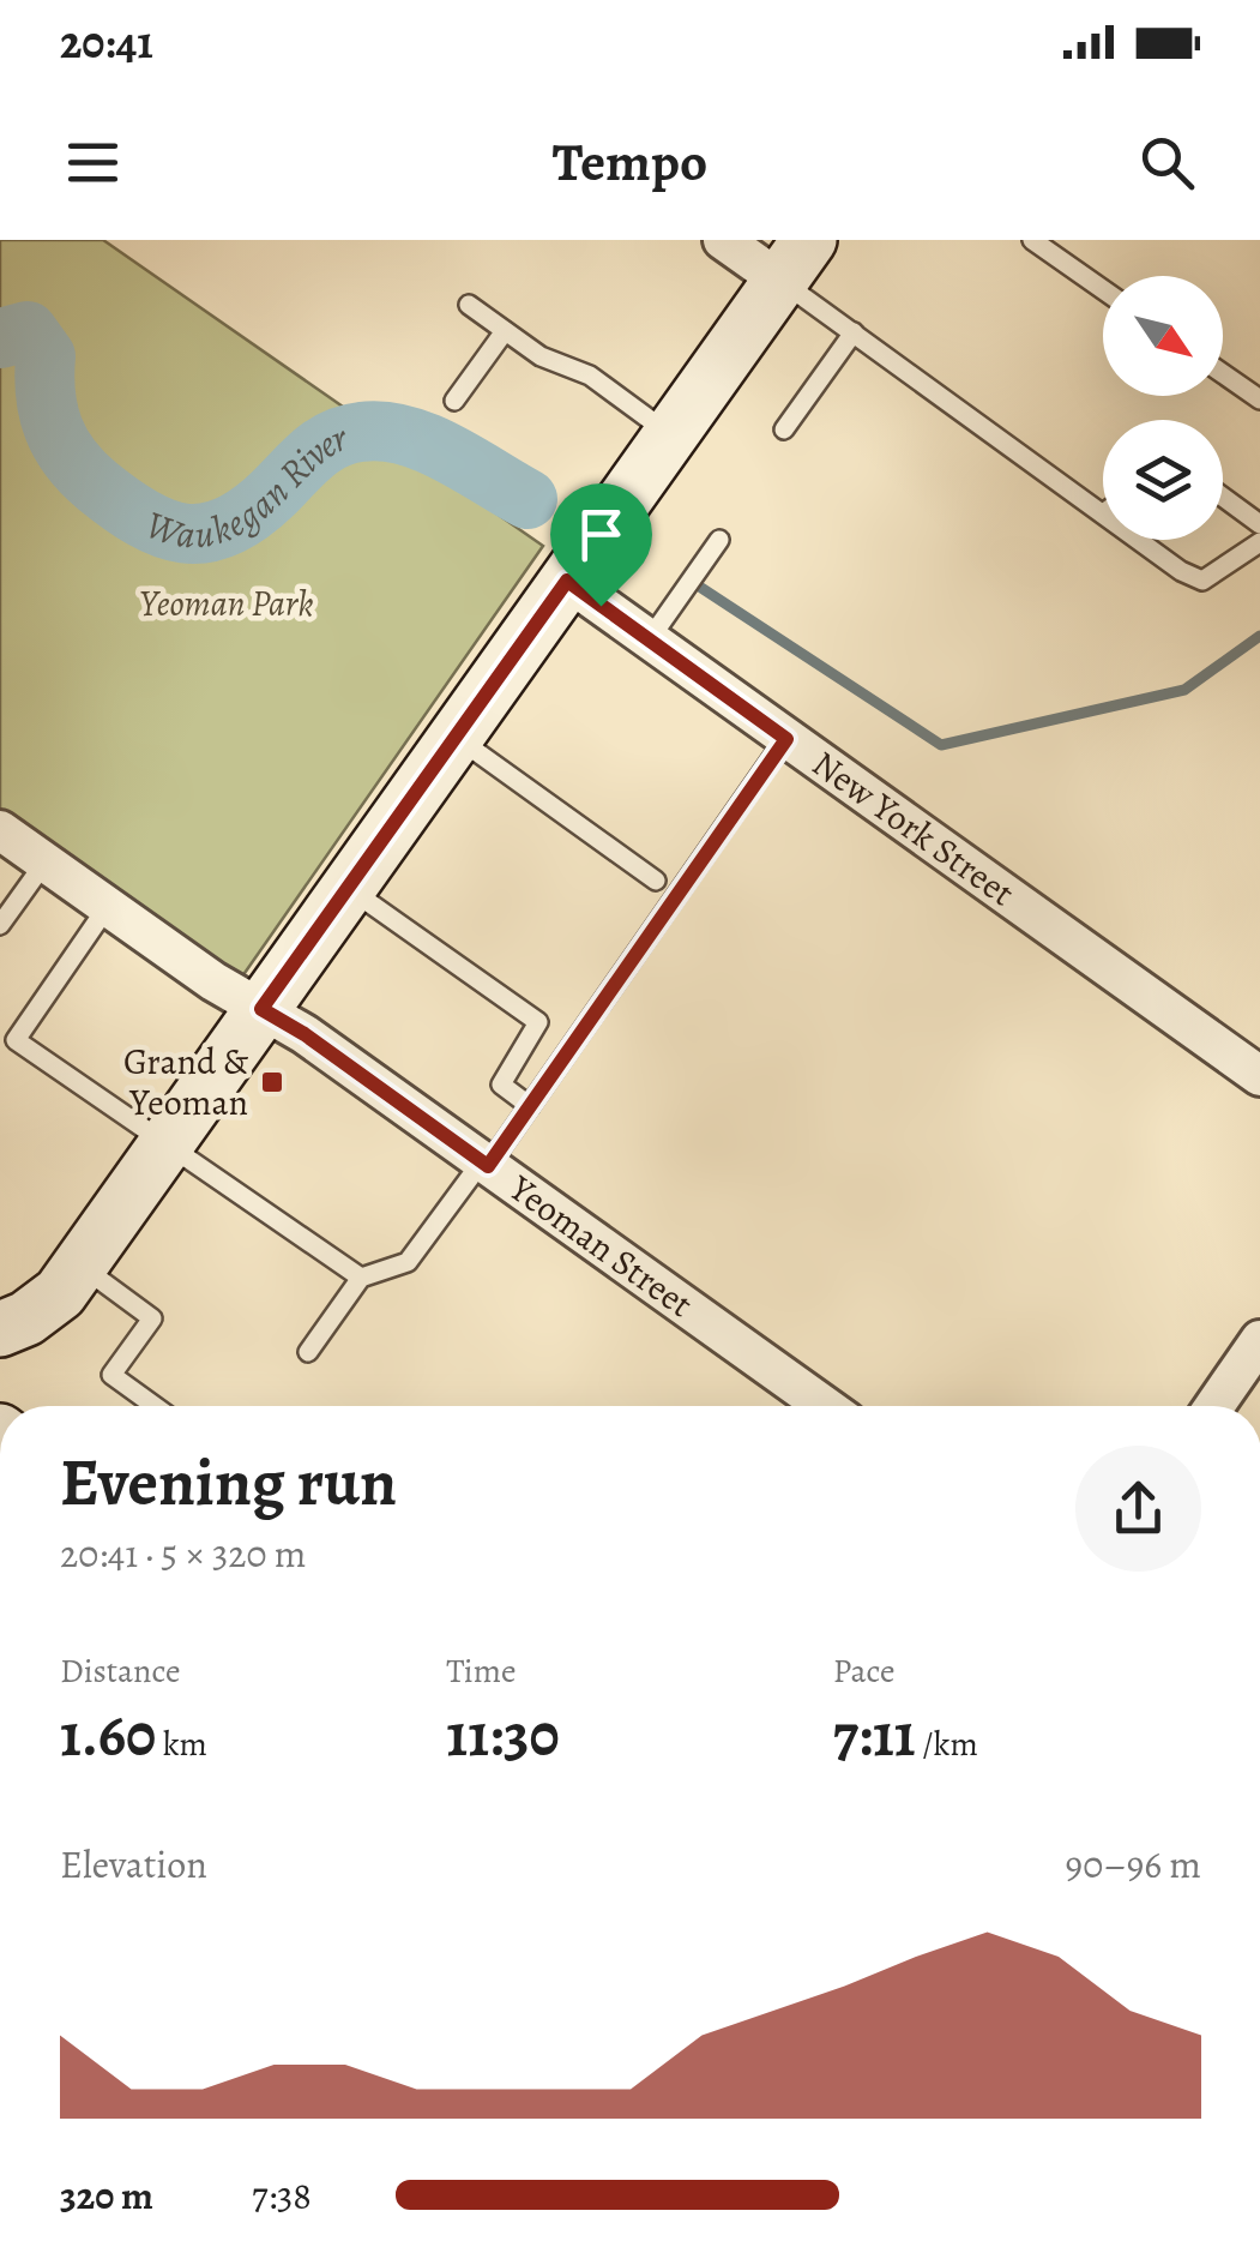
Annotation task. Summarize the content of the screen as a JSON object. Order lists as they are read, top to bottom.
{
  "streets": {
    "street": ["New York Street", "Yeoman Street"]
  },
  "water": ["Waukegan River"],
  "parks": ["Yeoman Park"],
  "places": {
    "transit": ["Grand & Yeoman"]
  },
  "north": "bottom right",
  "page": {
    "status": "20:41",
    "header": "Tempo",
    "heading": ["Evening run", "20:41 · 5 × 320 m"],
    "stats": [
      ["Distance", "1.60 km"],
      ["Time", "11:30"],
      ["Pace", "7:11 /km"]
    ],
    "chart": ["Elevation", "90–96 m"],
    "list": [
      {
        "name": "320 m",
        "note": "7:38"
      }
    ]
  }
}
